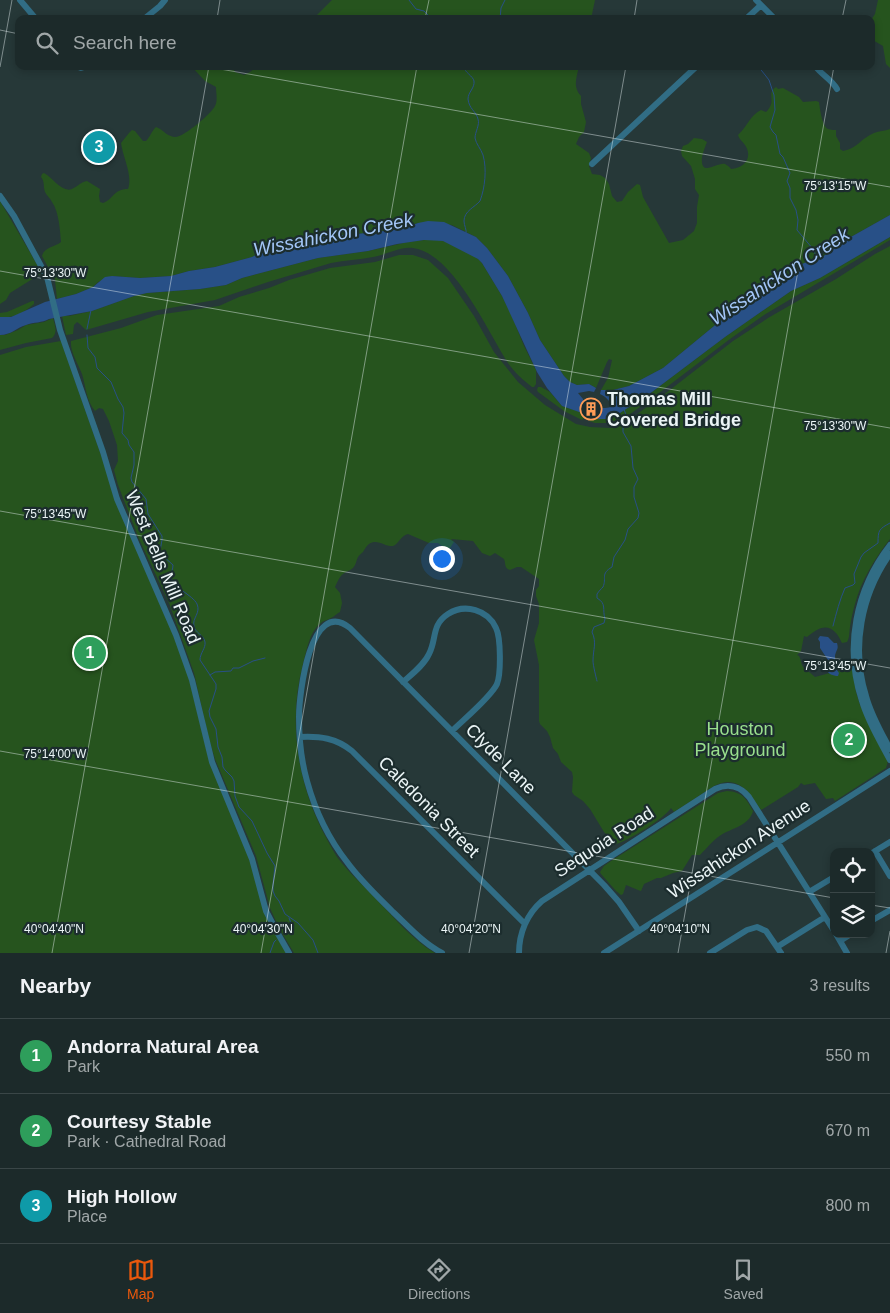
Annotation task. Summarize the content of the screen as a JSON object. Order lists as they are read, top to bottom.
{
  "streets": {
    "street": [
      "West Bells Mill Road",
      "Clyde Lane",
      "Caledonia Street",
      "Sequoia Road",
      "Wissahickon Avenue"
    ]
  },
  "crossings": [
    ["Clyde Lane", "Caledonia Street"],
    ["Clyde Lane", "Sequoia Road"],
    ["Clyde Lane", "Wissahickon Avenue"],
    ["Caledonia Street", "Sequoia Road"],
    ["Sequoia Road", "Wissahickon Avenue"]
  ],
  "water": ["Wissahickon Creek"],
  "parks": ["Houston Playground"],
  "places": {
    "building": ["Thomas Mill Covered Bridge"]
  },
  "page": {
    "search": "Search here",
    "pins": ["3", "1", "2"],
    "heading": ["Nearby", "3 results"],
    "list": [
      {
        "mark": "1",
        "name": "Andorra Natural Area",
        "note": "Park",
        "value": "550 m"
      },
      {
        "mark": "2",
        "name": "Courtesy Stable",
        "note": "Park · Cathedral Road",
        "value": "670 m"
      },
      {
        "mark": "3",
        "name": "High Hollow",
        "note": "Place",
        "value": "800 m"
      }
    ],
    "nav": ["Map", "Directions", "Saved"]
  },
  "coordinates": [
    "75°13'15\"W",
    "75°13'30\"W",
    "75°13'45\"W",
    "75°14'00\"W",
    "40°04'40\"N",
    "40°04'30\"N",
    "40°04'20\"N",
    "40°04'10\"N"
  ]
}
